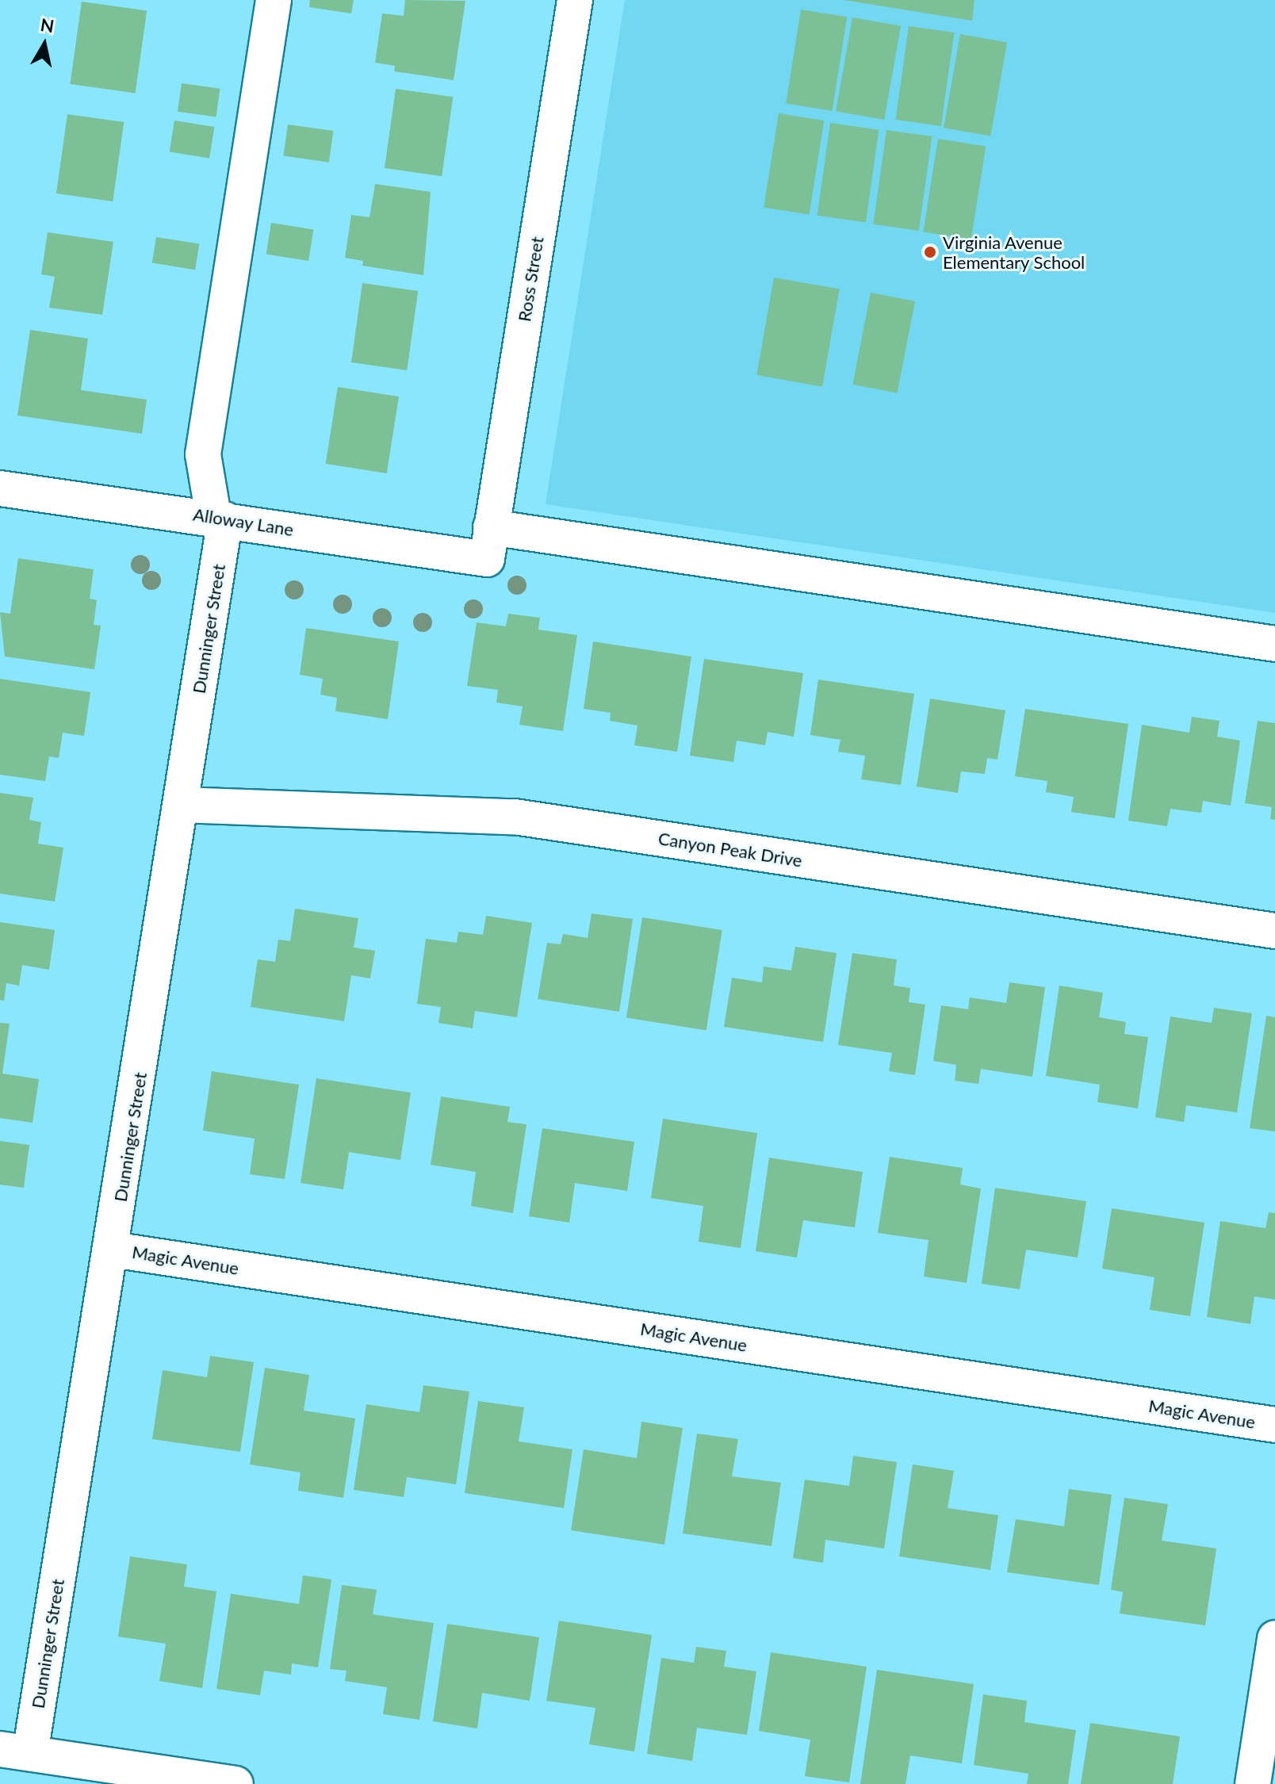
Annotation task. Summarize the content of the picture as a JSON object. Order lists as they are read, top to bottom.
{
  "streets": {
    "street": [
      "Ross Street",
      "Alloway Lane",
      "Dunninger Street",
      "Canyon Peak Drive",
      "Magic Avenue"
    ]
  },
  "crossings": [
    ["Ross Street", "Alloway Lane"],
    ["Alloway Lane", "Dunninger Street"],
    ["Dunninger Street", "Canyon Peak Drive"],
    ["Dunninger Street", "Magic Avenue"]
  ],
  "places": ["Virginia Avenue Elementary School"],
  "north": "top"
}
